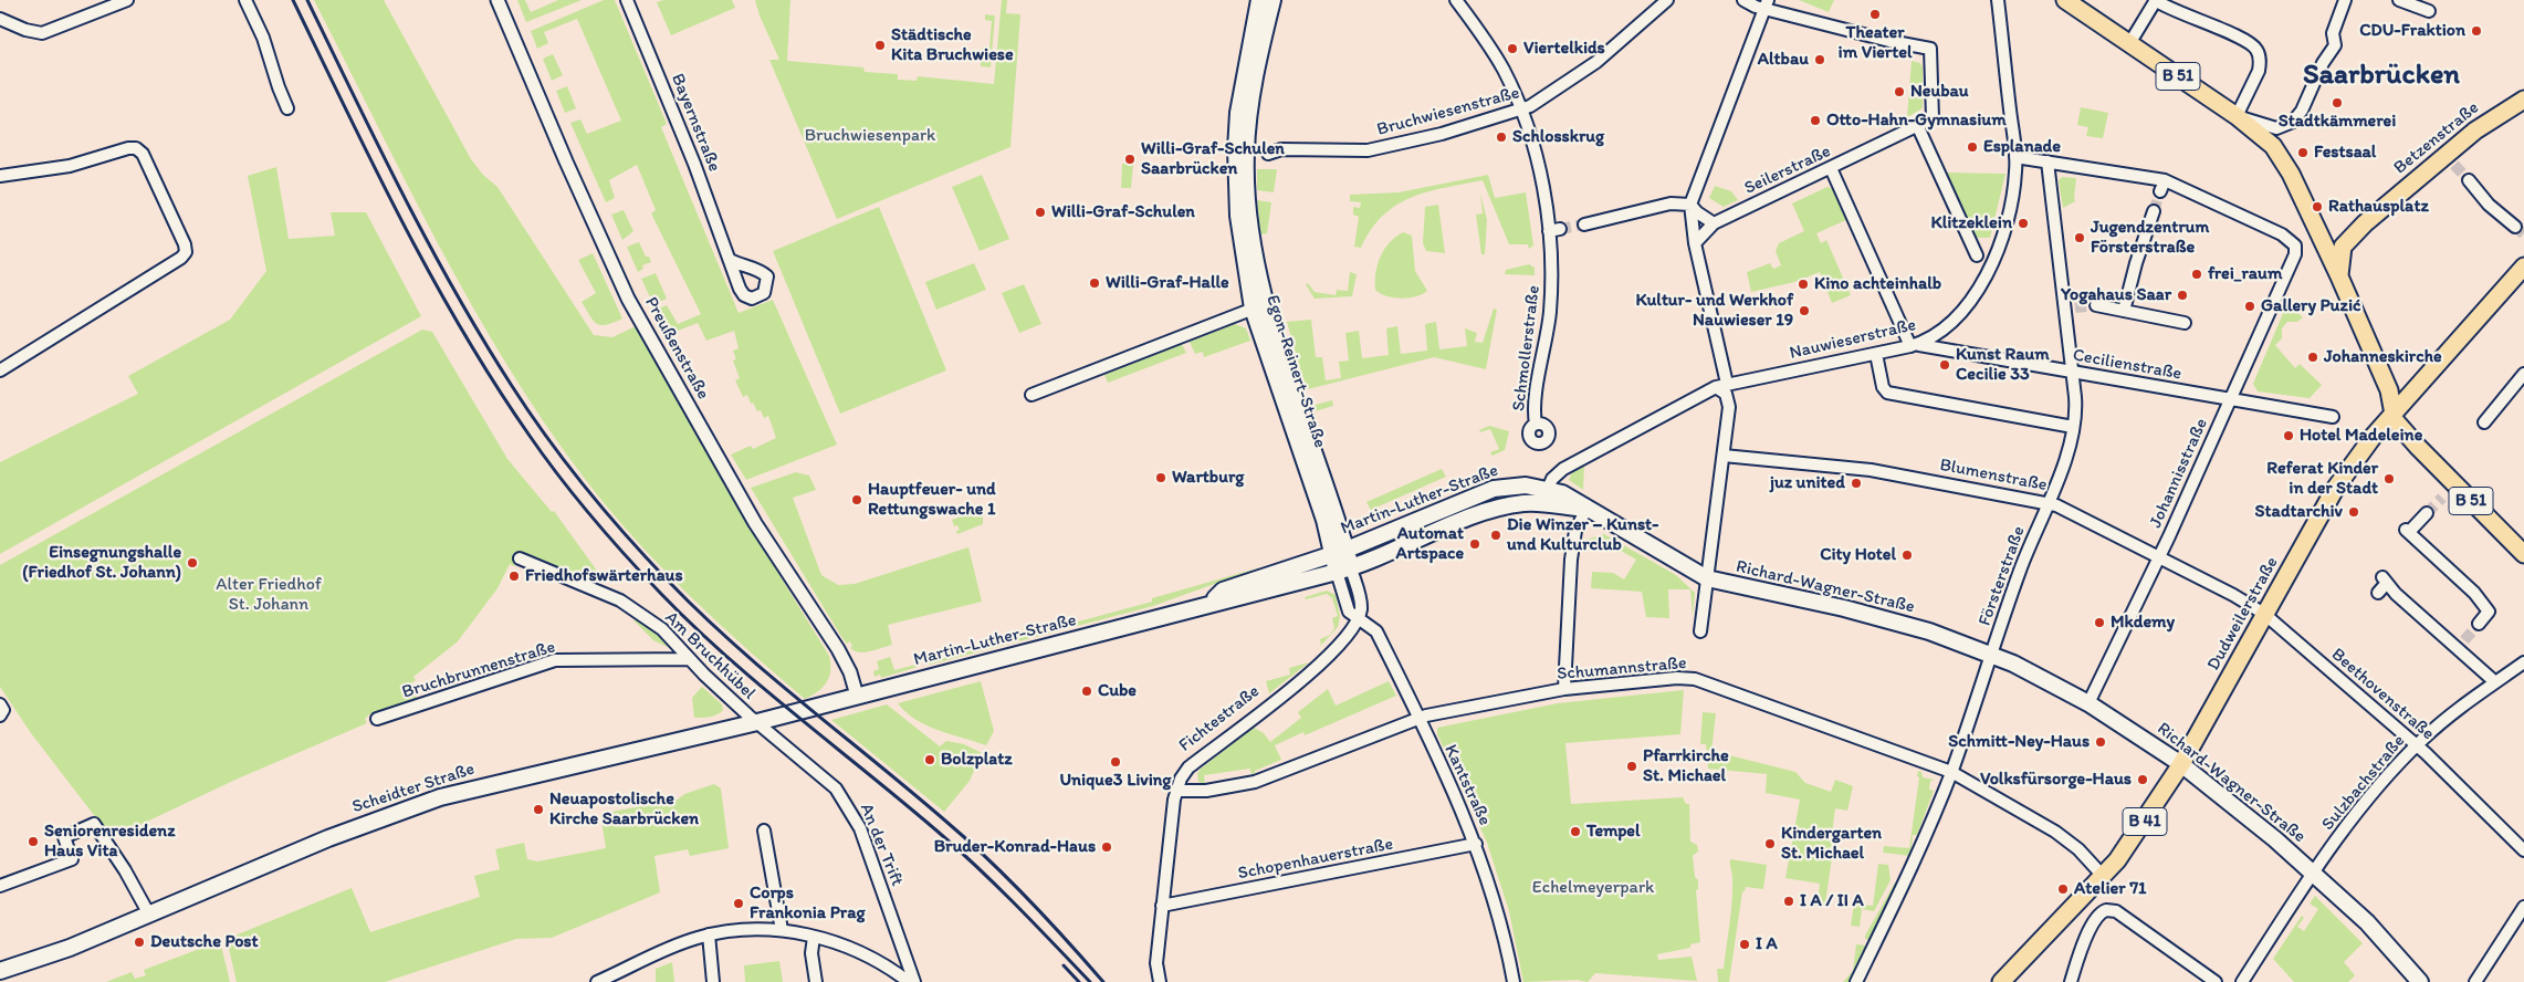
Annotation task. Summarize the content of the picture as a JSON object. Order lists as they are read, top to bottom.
{
  "streets": {
    "main road": [
      "B 51",
      "Betzenstraße",
      "Egon-Reinert-Straße",
      "Martin-Luther-Straße",
      "Richard-Wagner-Straße",
      "Dudweilerstraße",
      "Scheidter Straße",
      "B 41"
    ],
    "street": [
      "Bruchwiesenstraße",
      "Bayernstraße",
      "Seilerstraße",
      "Nauwieserstraße",
      "Preußenstraße",
      "Schmollerstraße",
      "Cecilienstraße",
      "Johannisstraße",
      "Blumenstraße",
      "Försterstraße",
      "Am Bruchhübel",
      "Schumannstraße",
      "Bruchbrunnenstraße",
      "Beethovenstraße",
      "Fichtestraße",
      "Sulzbachstraße",
      "Kantstraße",
      "An der Trift",
      "Schopenhauerstraße"
    ]
  },
  "crossings": [
    ["B 51", "Betzenstraße"],
    ["B 51", "Dudweilerstraße"],
    ["Bruchwiesenstraße", "Schmollerstraße"],
    ["Nauwieserstraße", "Cecilienstraße"],
    ["Nauwieserstraße", "Martin-Luther-Straße"],
    ["Preußenstraße", "Martin-Luther-Straße"],
    ["Preußenstraße", "Scheidter Straße"],
    ["Cecilienstraße", "Johannisstraße"],
    ["Cecilienstraße", "Försterstraße"],
    ["Egon-Reinert-Straße", "Martin-Luther-Straße"],
    ["Johannisstraße", "Blumenstraße"],
    ["Johannisstraße", "Försterstraße"],
    ["Johannisstraße", "Richard-Wagner-Straße"],
    ["Blumenstraße", "Försterstraße"],
    ["Blumenstraße", "Dudweilerstraße"],
    ["Blumenstraße", "Beethovenstraße"],
    ["Martin-Luther-Straße", "Richard-Wagner-Straße"],
    ["Martin-Luther-Straße", "Scheidter Straße"],
    ["Försterstraße", "Richard-Wagner-Straße"],
    ["Försterstraße", "Schumannstraße"],
    ["Richard-Wagner-Straße", "Dudweilerstraße"],
    ["Richard-Wagner-Straße", "Sulzbachstraße"],
    ["Dudweilerstraße", "Schumannstraße"],
    ["Dudweilerstraße", "Beethovenstraße"],
    ["Am Bruchhübel", "Bruchbrunnenstraße"],
    ["Am Bruchhübel", "Scheidter Straße"],
    ["Am Bruchhübel", "An der Trift"],
    ["Schumannstraße", "Fichtestraße"],
    ["Schumannstraße", "Kantstraße"],
    ["Beethovenstraße", "Sulzbachstraße"],
    ["Fichtestraße", "Kantstraße"],
    ["Fichtestraße", "Schopenhauerstraße"],
    ["Kantstraße", "Schopenhauerstraße"],
    ["Scheidter Straße", "An der Trift"]
  ],
  "districts": ["Saarbrücken"],
  "parks": ["Bruchwiesenpark", "Alter Friedhof St. Johann", "Echelmeyerpark"],
  "places": [
    "Theater im Viertel",
    "CDU-Fraktion",
    "Städtische Kita Bruchwiese",
    "Viertelkids",
    "Altbau",
    "Neubau",
    "Stadtkämmerei",
    "Otto-Hahn-Gymnasium",
    "Schlosskrug",
    "Esplanade",
    "Festsaal",
    "Willi-Graf-Schulen Saarbrücken",
    "Rathausplatz",
    "Willi-Graf-Schulen",
    "Klitzeklein",
    "Jugendzentrum Försterstraße",
    "frei_raum",
    "Willi-Graf-Halle",
    "Kino achteinhalb",
    "Yogahaus Saar",
    "Gallery Puzić",
    "Kultur- und Werkhof Nauwieser 19",
    "Johanneskirche",
    "Kunst Raum Cecilie 33",
    "Hotel Madeleine",
    "Wartburg",
    "Referat Kinder in der Stadt",
    "juz united",
    "Hauptfeuer- und Rettungswache 1",
    "Stadtarchiv",
    "Die Winzer – Kunst- und Kulturclub",
    "Automat Artspace",
    "City Hotel",
    "Einsegnungshalle (Friedhof St. Johann)",
    "Friedhofswärterhaus",
    "Mkdemy",
    "Cube",
    "Schmitt-Ney-Haus",
    "Bolzplatz",
    "Unique3 Living",
    "Pfarrkirche St. Michael",
    "Volksfürsorge-Haus",
    "Neuapostolische Kirche Saarbrücken",
    "Tempel",
    "Seniorenresidenz Haus Vita",
    "Kindergarten St. Michael",
    "Bruder-Konrad-Haus",
    "Atelier 71",
    "I A / II A",
    "Corps Frankonia Prag",
    "Deutsche Post",
    "I A"
  ]
}
